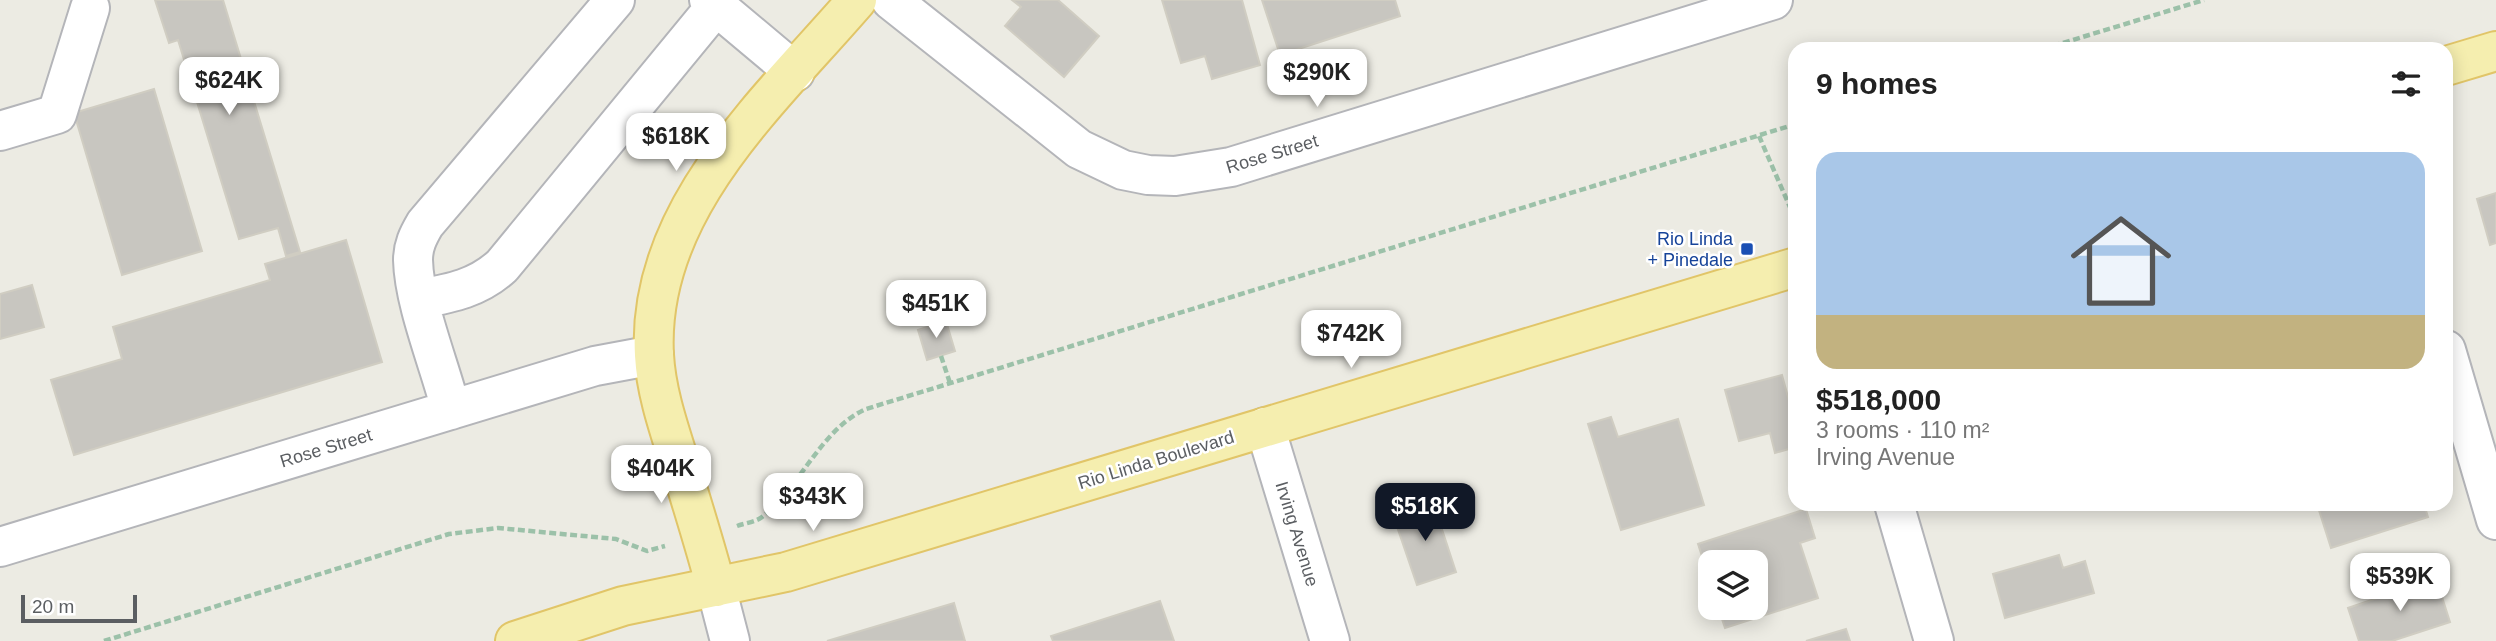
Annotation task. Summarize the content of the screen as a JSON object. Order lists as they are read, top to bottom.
{
  "streets": {
    "main road": ["Rio Linda Boulevard"],
    "street": ["Rose Street", "Irving Avenue"]
  },
  "crossings": [
    ["Rio Linda Boulevard", "Irving Avenue"]
  ],
  "places": {
    "transit": ["Rio Linda + Pinedale"]
  },
  "scale_bar": "20 m",
  "page": {
    "heading": "9 homes",
    "price": [
      "$290K",
      "$624K",
      "$618K",
      "$451K",
      "$742K",
      "$404K",
      "$343K",
      "$518K",
      "$539K"
    ],
    "list": [
      {
        "name": "$518,000",
        "note": "3 rooms · 110 m² · Irving Avenue"
      }
    ],
    "scale": "20 m"
  }
}
